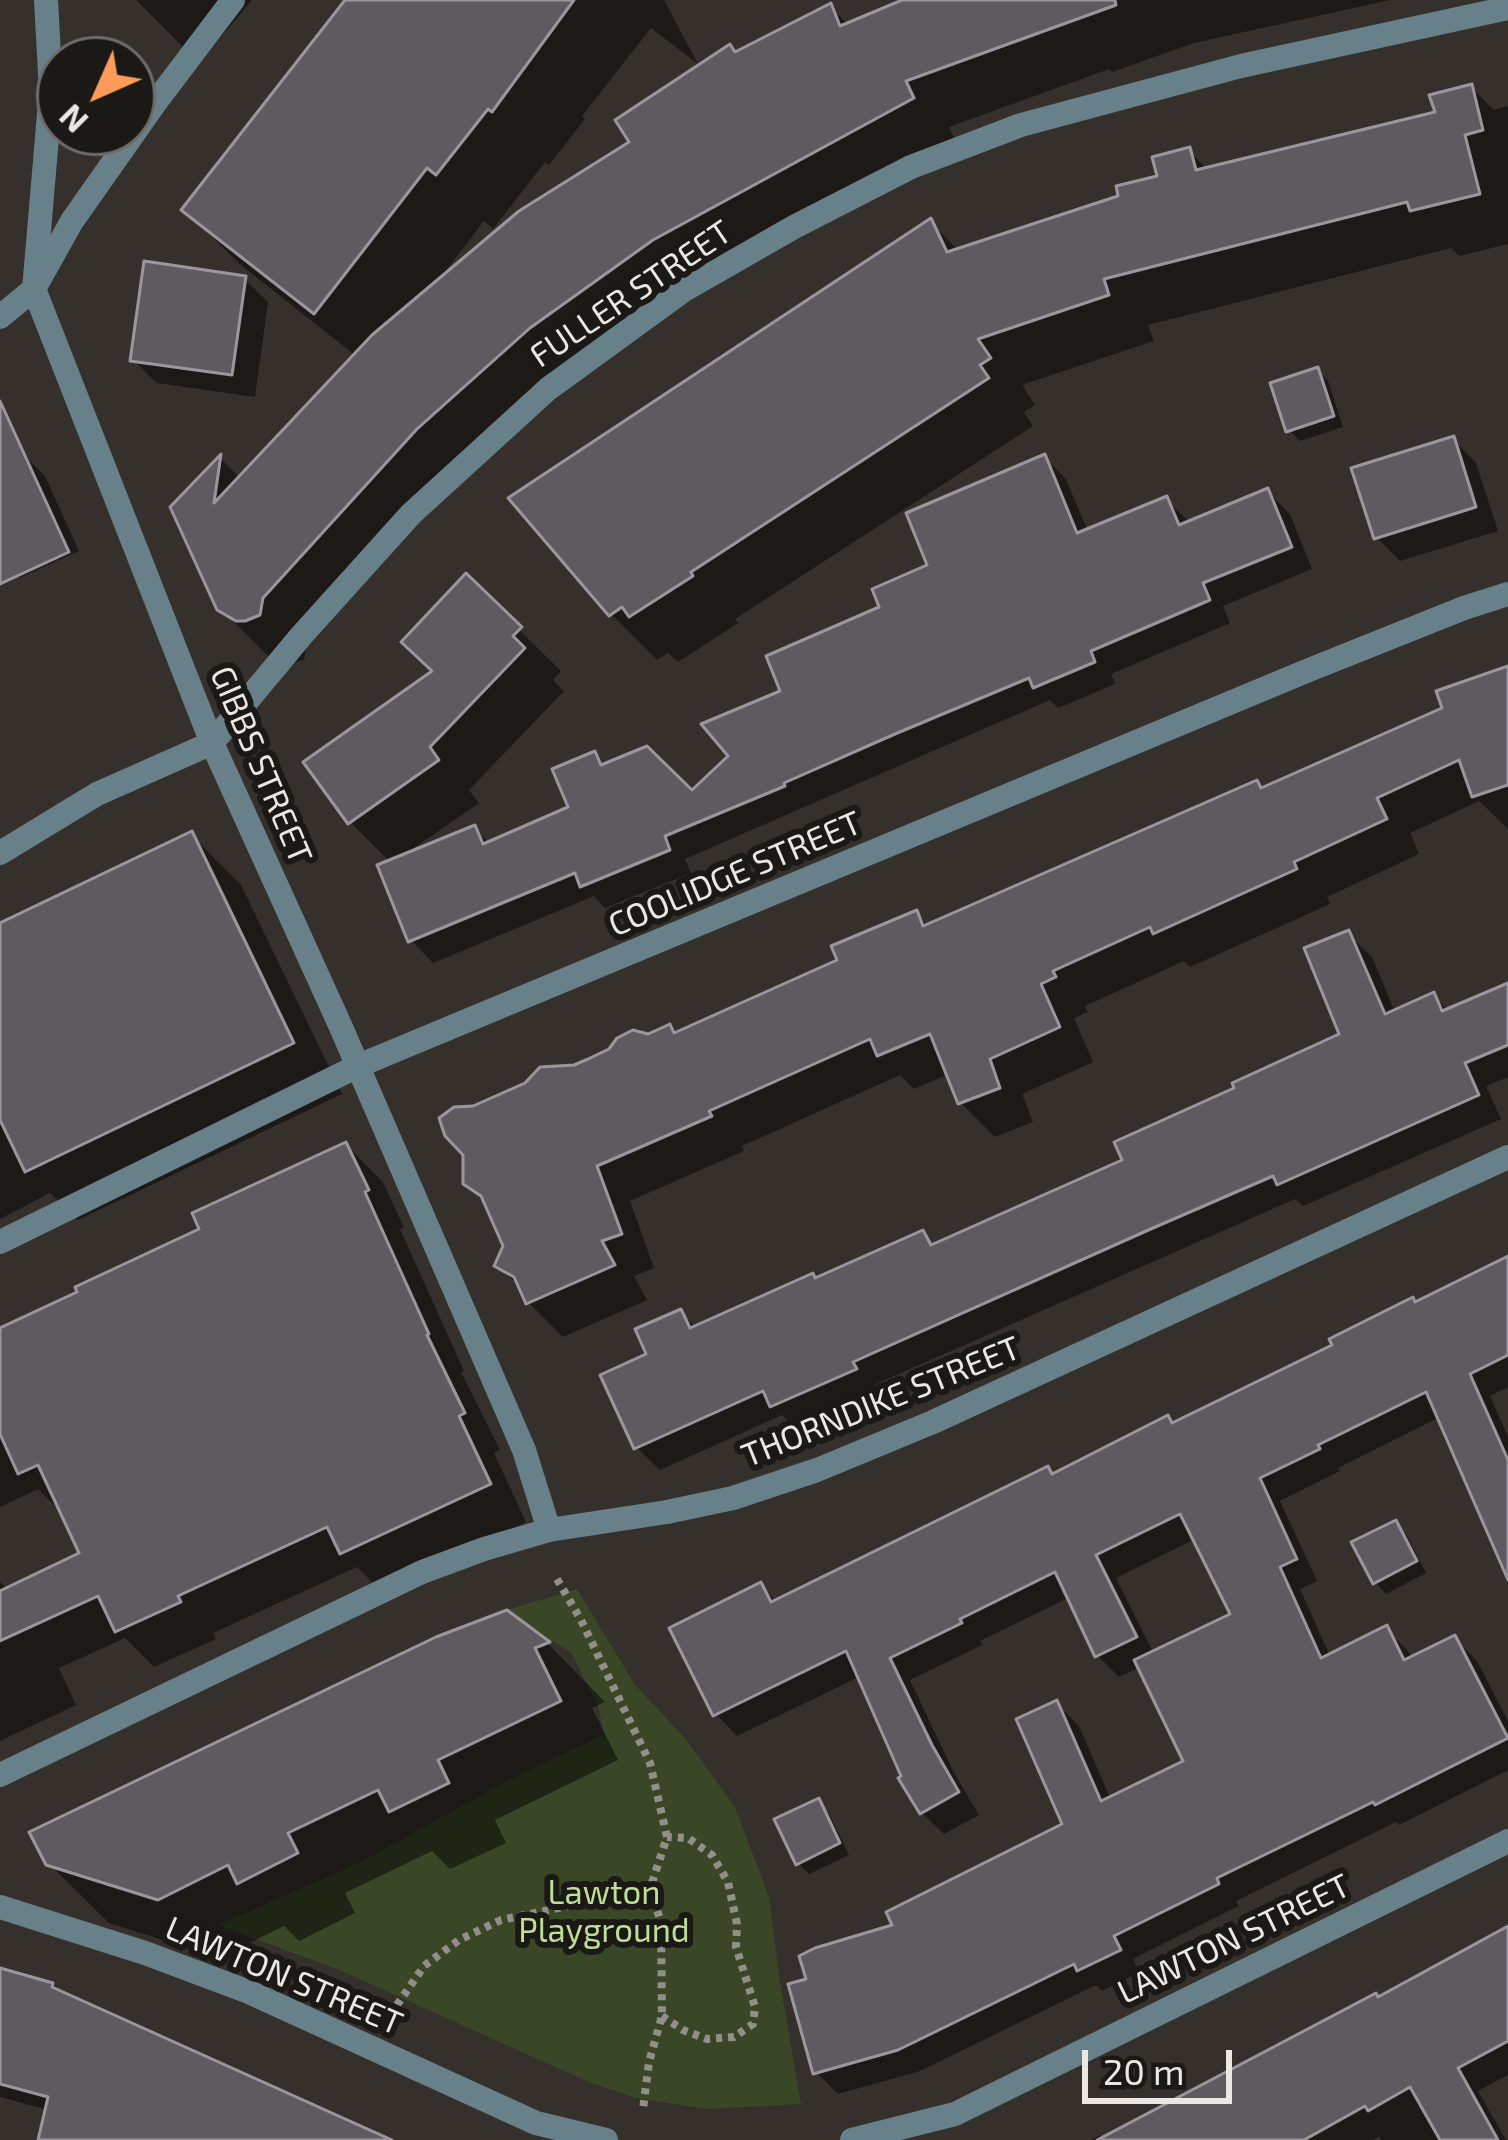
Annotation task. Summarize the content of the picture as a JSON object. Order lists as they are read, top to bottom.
{
  "streets": {
    "street": [
      "FULLER STREET",
      "GIBBS STREET",
      "COOLIDGE STREET",
      "THORNDIKE STREET",
      "LAWTON STREET"
    ]
  },
  "crossings": [
    ["FULLER STREET", "GIBBS STREET"],
    ["GIBBS STREET", "COOLIDGE STREET"],
    ["GIBBS STREET", "THORNDIKE STREET"]
  ],
  "parks": ["Lawton Playground"],
  "scale_bar": "20 m",
  "north": "bottom left"
}
